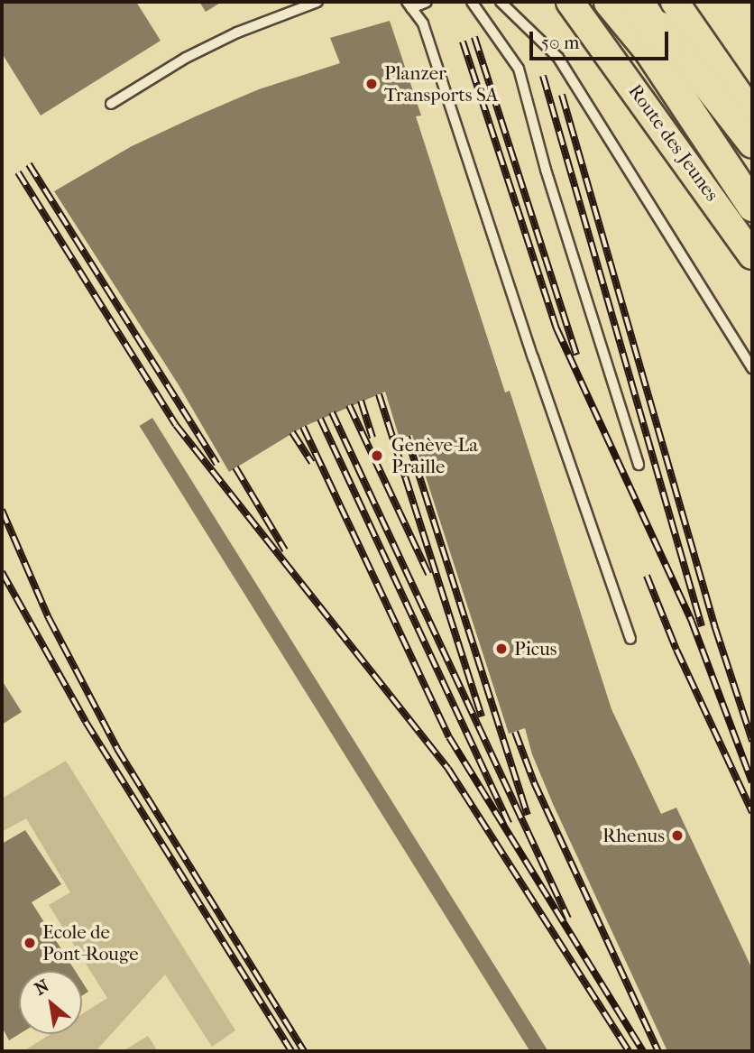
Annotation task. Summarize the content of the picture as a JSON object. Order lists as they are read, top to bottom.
{
  "streets": {
    "main road": ["Route des Jeunes"]
  },
  "places": [
    "Planzer Transports SA",
    "Genève-La Praille",
    "Picus",
    "Rhenus",
    "Ecole de Pont-Rouge"
  ],
  "scale_bar": "50 m",
  "north": "top left"
}
